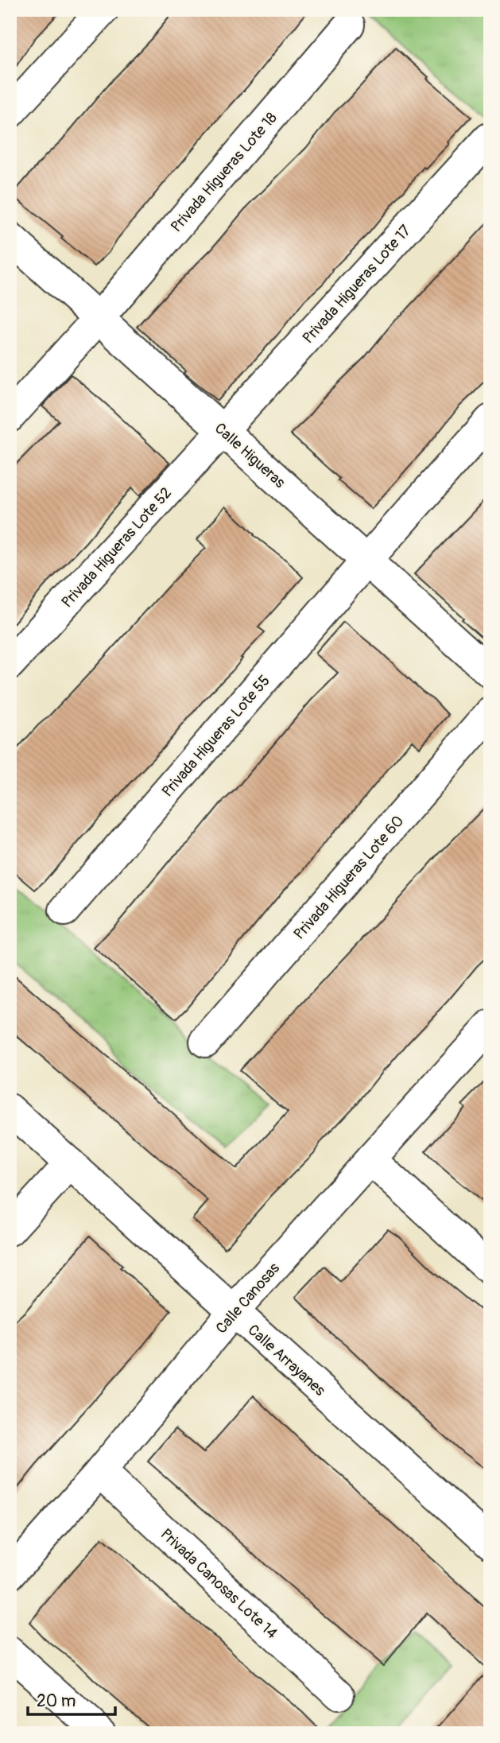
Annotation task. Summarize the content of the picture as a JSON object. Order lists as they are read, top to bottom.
{
  "streets": {
    "street": [
      "Privada Higueras Lote 18",
      "Privada Higueras Lote 17",
      "Calle Higueras",
      "Privada Higueras Lote 52",
      "Privada Higueras Lote 55",
      "Privada Higueras Lote 60",
      "Calle Canosas",
      "Calle Arrayanes",
      "Privada Canosas Lote 14"
    ]
  },
  "crossings": [
    ["Privada Higueras Lote 18", "Calle Higueras"],
    ["Privada Higueras Lote 17", "Calle Higueras"],
    ["Privada Higueras Lote 17", "Privada Higueras Lote 52"],
    ["Calle Higueras", "Privada Higueras Lote 52"],
    ["Calle Higueras", "Privada Higueras Lote 55"],
    ["Calle Canosas", "Calle Arrayanes"],
    ["Calle Canosas", "Privada Canosas Lote 14"]
  ],
  "scale_bar": "20 m"
}
